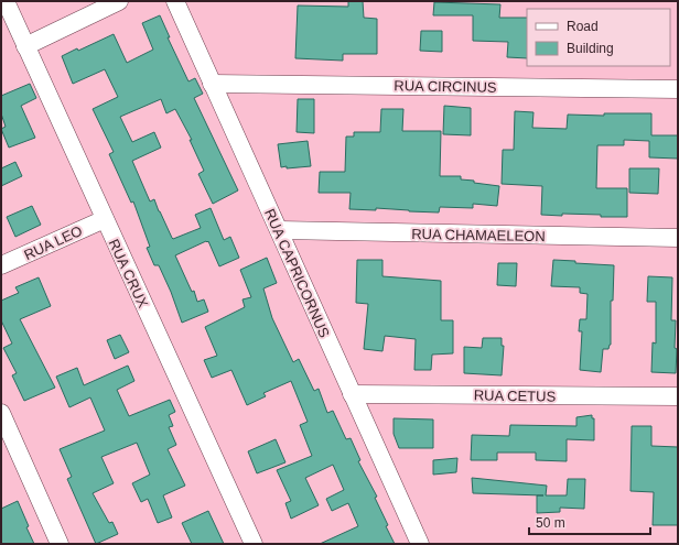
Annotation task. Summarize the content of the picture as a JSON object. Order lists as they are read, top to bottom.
{
  "streets": {
    "street": [
      "RUA CIRCINUS",
      "RUA CHAMAELEON",
      "RUA LEO",
      "RUA CRUX",
      "RUA CAPRICORNUS",
      "RUA CETUS"
    ]
  },
  "crossings": [
    ["RUA CIRCINUS", "RUA CAPRICORNUS"],
    ["RUA CHAMAELEON", "RUA CAPRICORNUS"],
    ["RUA LEO", "RUA CRUX"],
    ["RUA CAPRICORNUS", "RUA CETUS"]
  ],
  "legend": ["Road", "Building"],
  "scale_bar": "50 m"
}
